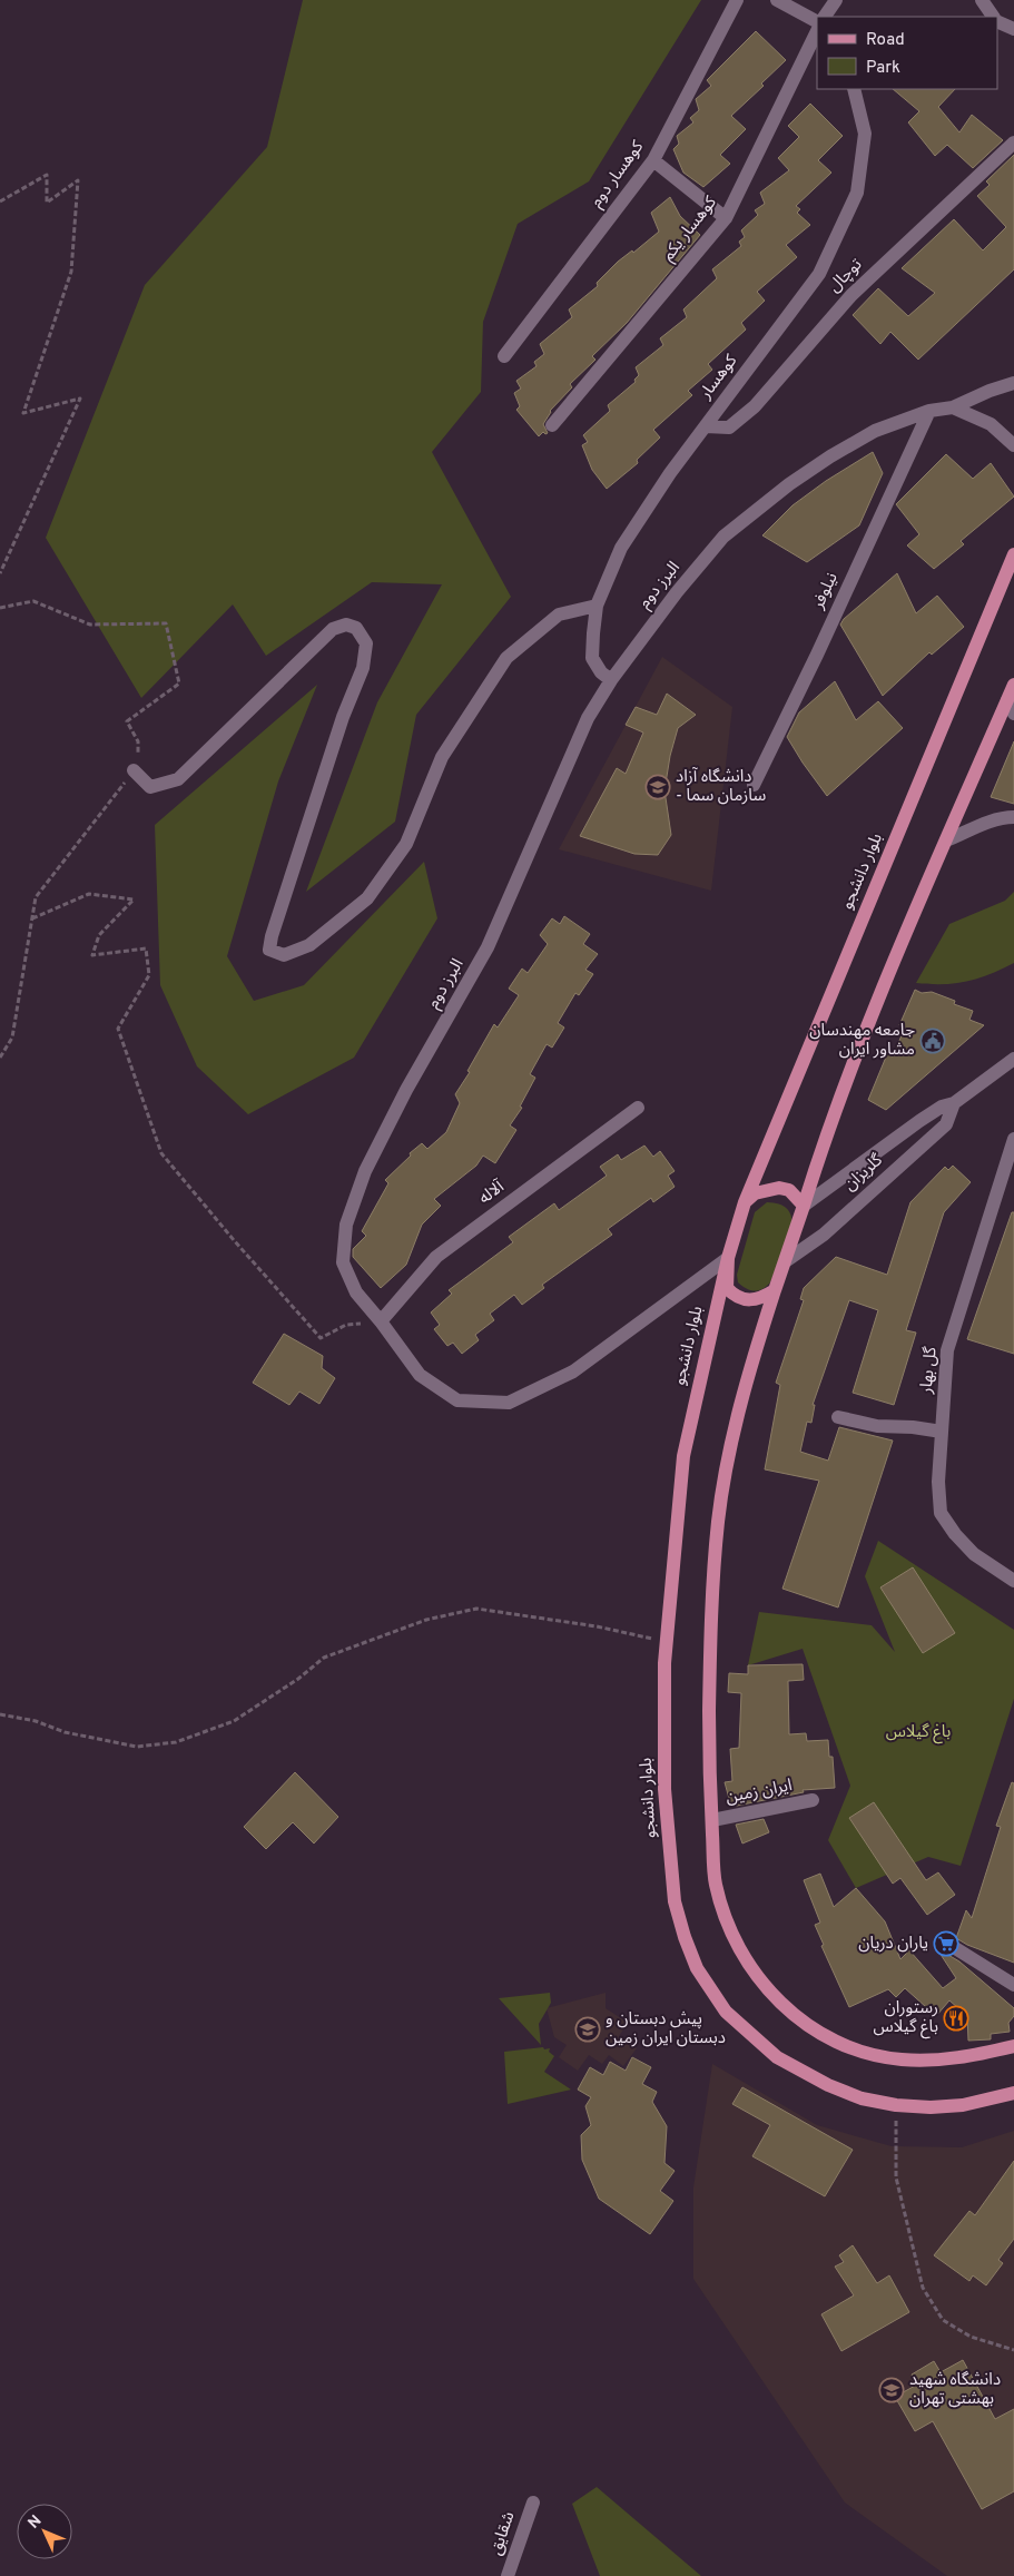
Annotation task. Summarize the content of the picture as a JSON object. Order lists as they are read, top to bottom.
{
  "streets": {
    "main road": ["بلوار دانشجو"],
    "street": [
      "کوهسار دوم",
      "کوهسار یکم",
      "توچال",
      "کوهسار",
      "البرز دوم",
      "نیلوفر",
      "گلریزان",
      "آلاله",
      "گل بهار",
      "ایران زمین",
      "شقایق"
    ]
  },
  "crossings": [
    ["توچال", "کوهسار"],
    ["کوهسار", "البرز دوم"],
    ["البرز دوم", "نیلوفر"],
    ["البرز دوم", "بلوار دانشجو"],
    ["البرز دوم", "آلاله"]
  ],
  "parks": ["باغ گیلاس"],
  "places": {
    "school or university": ["دانشگاه آزاد - سازمان سما", "پیش دبستان و دبستان ایران زمین", "دانشگاه شهید بهشتی تهران"],
    "public building": ["جامعه مهندسان مشاور ایران"],
    "supermarket": ["یاران دریان"],
    "restaurant": ["رستوران باغ گیلاس"]
  },
  "legend": ["Road", "Park"],
  "north": "top left"
}
